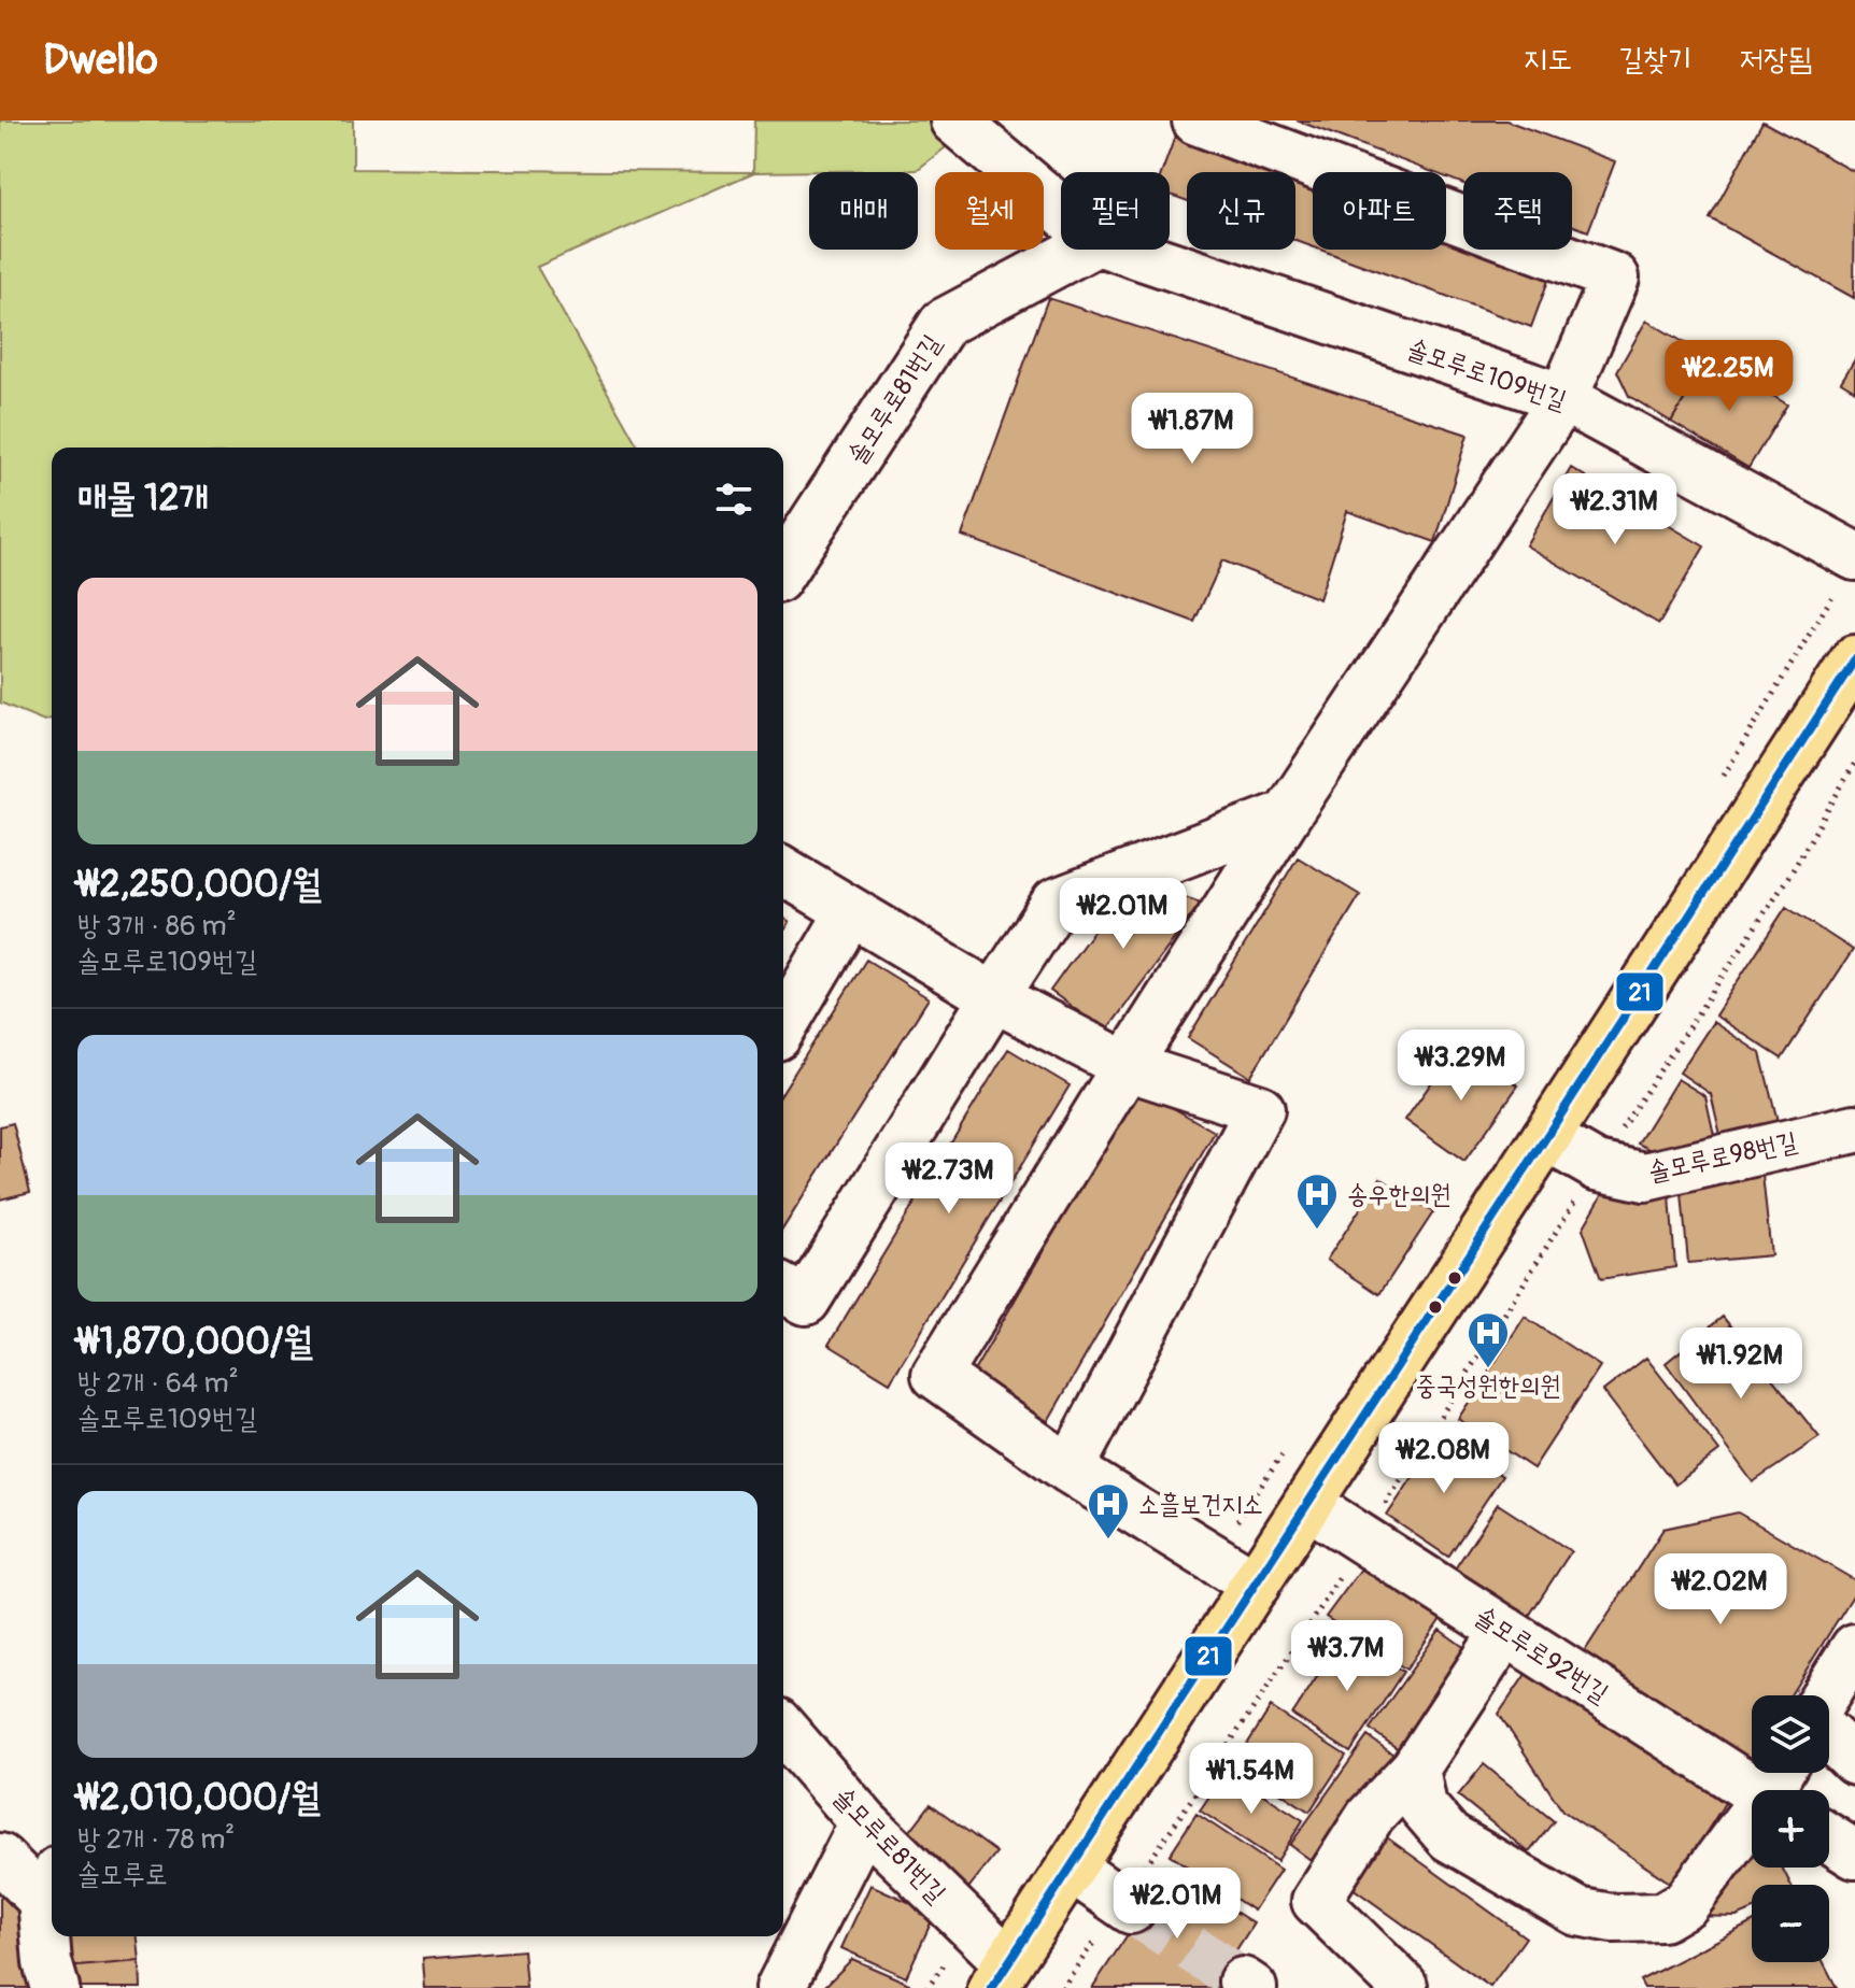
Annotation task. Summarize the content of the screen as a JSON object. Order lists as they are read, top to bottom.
{
  "streets": {
    "street": [
      "솔모루로109번길",
      "솔모루로81번길",
      "솔모루로98번길",
      "솔모루로92번길"
    ]
  },
  "places": {
    "hospital": ["송우한의원", "중국성원한의원", "소흘보건지소"]
  },
  "lines": ["transit line 21"],
  "page": {
    "header": "Dwello",
    "nav": ["지도", "길찾기", "저장됨"],
    "chip": [
      "매매",
      "월세",
      "필터",
      "신규",
      "아파트",
      "주택"
    ],
    "price": [
      "₩2.25M",
      "₩1.87M",
      "₩2.31M",
      "₩2.01M",
      "₩3.29M",
      "₩2.73M",
      "₩1.92M",
      "₩2.08M",
      "₩2.02M",
      "₩3.7M",
      "₩1.54M",
      "₩2.01M"
    ],
    "heading": "매물 12개",
    "list": [
      {
        "name": "₩2,250,000/월",
        "note": "방 3개 · 86 m² · 솔모루로109번길"
      },
      {
        "name": "₩1,870,000/월",
        "note": "방 2개 · 64 m² · 솔모루로109번길"
      },
      {
        "name": "₩2,010,000/월",
        "note": "방 2개 · 78 m² · 솔모루로"
      }
    ],
    "map_buttons": ["+", "−"]
  }
}
